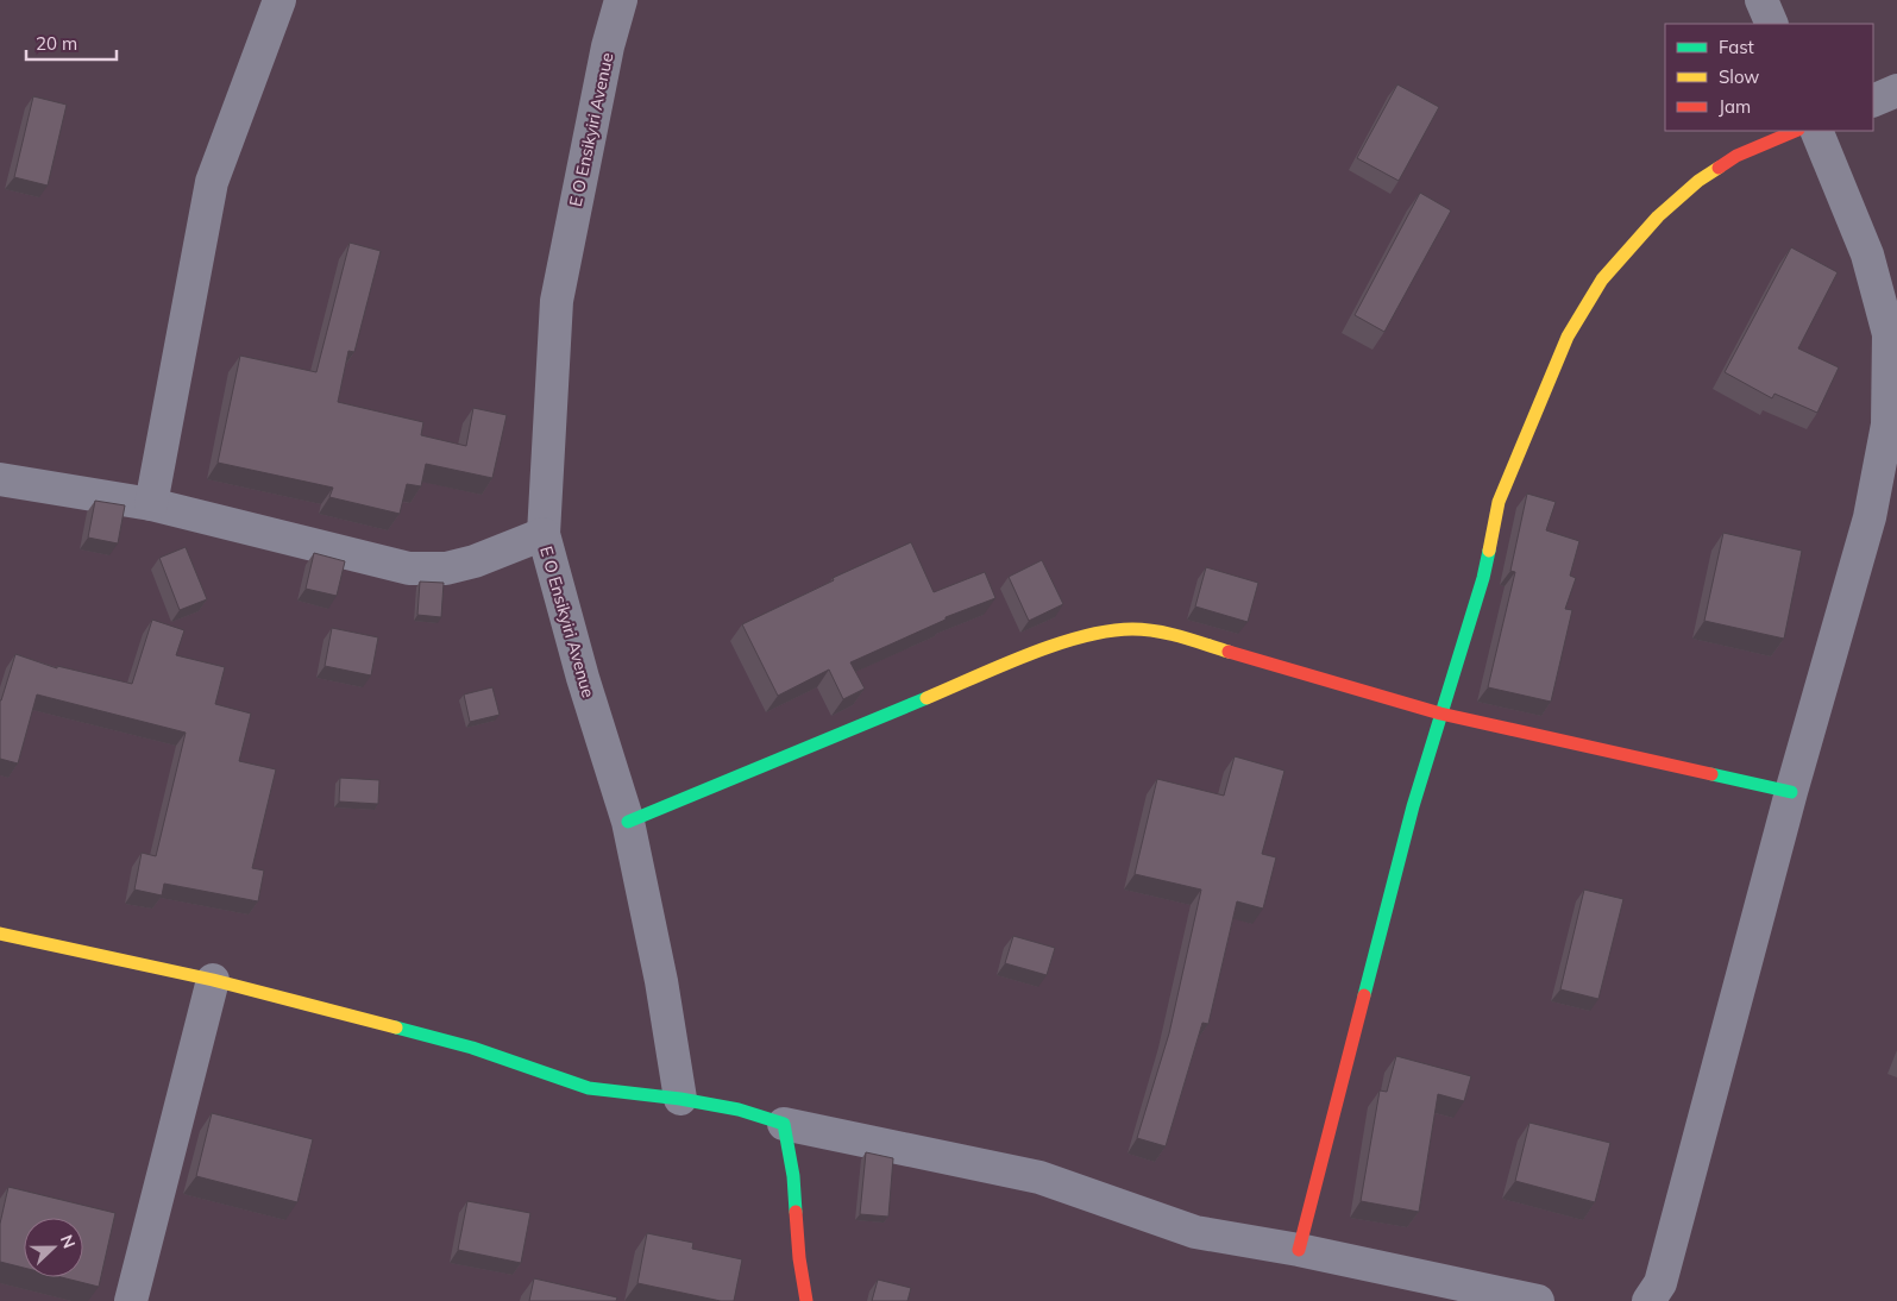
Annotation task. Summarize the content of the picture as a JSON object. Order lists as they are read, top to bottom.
{
  "streets": {
    "street": ["E O Ensikyiri Avenue"]
  },
  "legend": ["Fast", "Slow", "Jam"],
  "scale_bar": "20 m",
  "north": "right"
}
